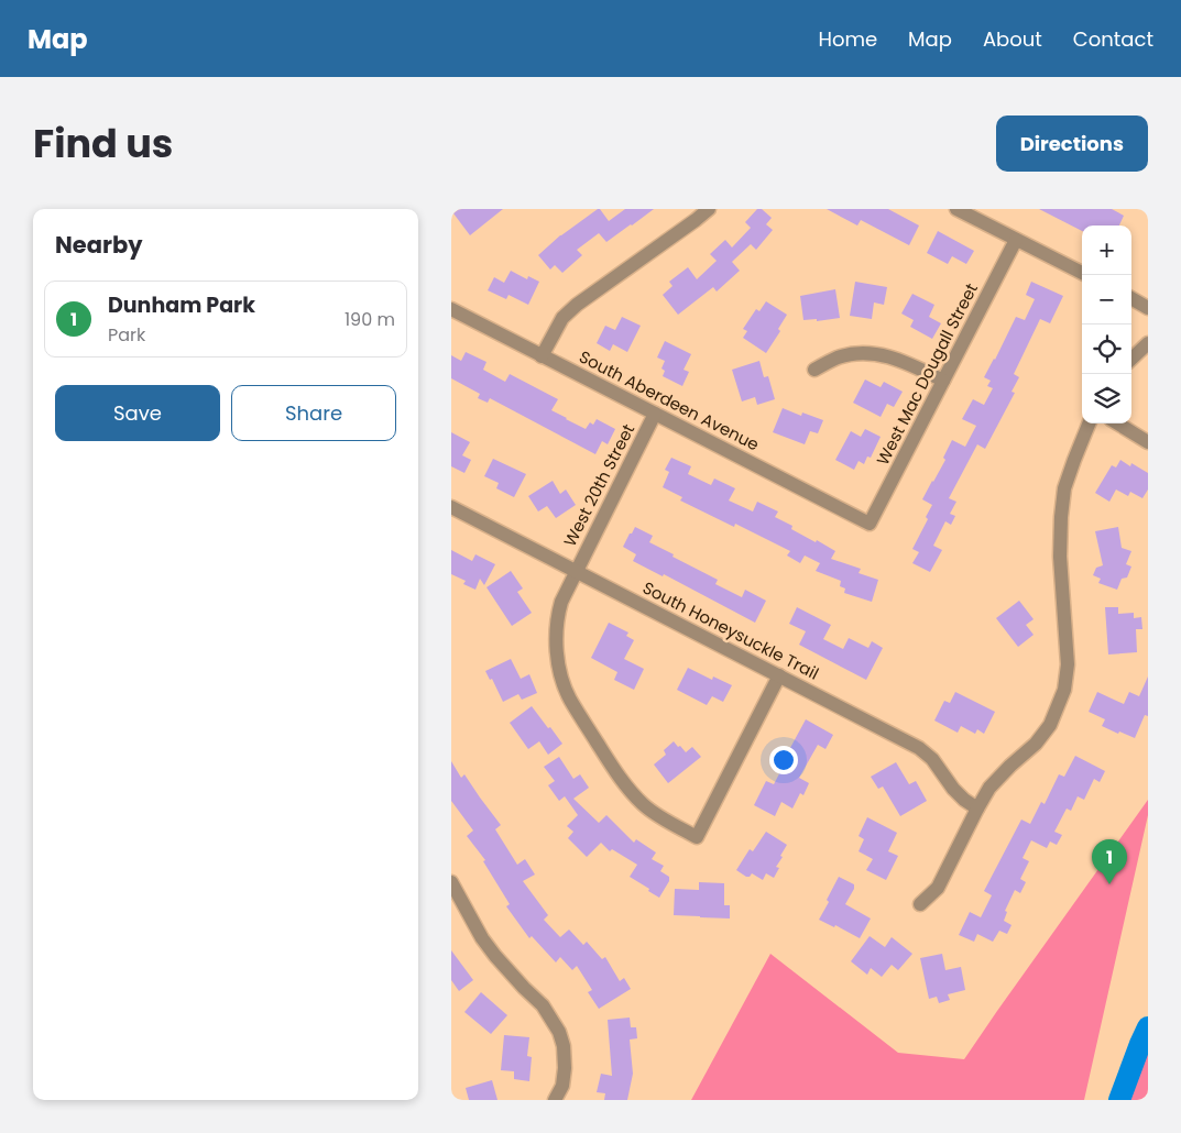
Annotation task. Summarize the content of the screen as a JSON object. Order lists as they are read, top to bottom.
{
  "streets": {
    "street": [
      "West Mac Dougall Street",
      "South Aberdeen Avenue",
      "West 20th Street",
      "South Honeysuckle Trail"
    ]
  },
  "crossings": [
    ["West Mac Dougall Street", "South Aberdeen Avenue"],
    ["South Aberdeen Avenue", "West 20th Street"],
    ["West 20th Street", "South Honeysuckle Trail"]
  ],
  "page": {
    "header": "Map",
    "nav": [
      "Home",
      "Map",
      "About",
      "Contact"
    ],
    "title": "Find us",
    "buttons": [
      "Directions",
      ["Save", "Share"]
    ],
    "heading": "Nearby",
    "map_buttons": ["+", "−"],
    "list": [
      {
        "mark": "1",
        "name": "Dunham Park",
        "note": "Park",
        "value": "190 m"
      }
    ],
    "pins": "1"
  }
}
